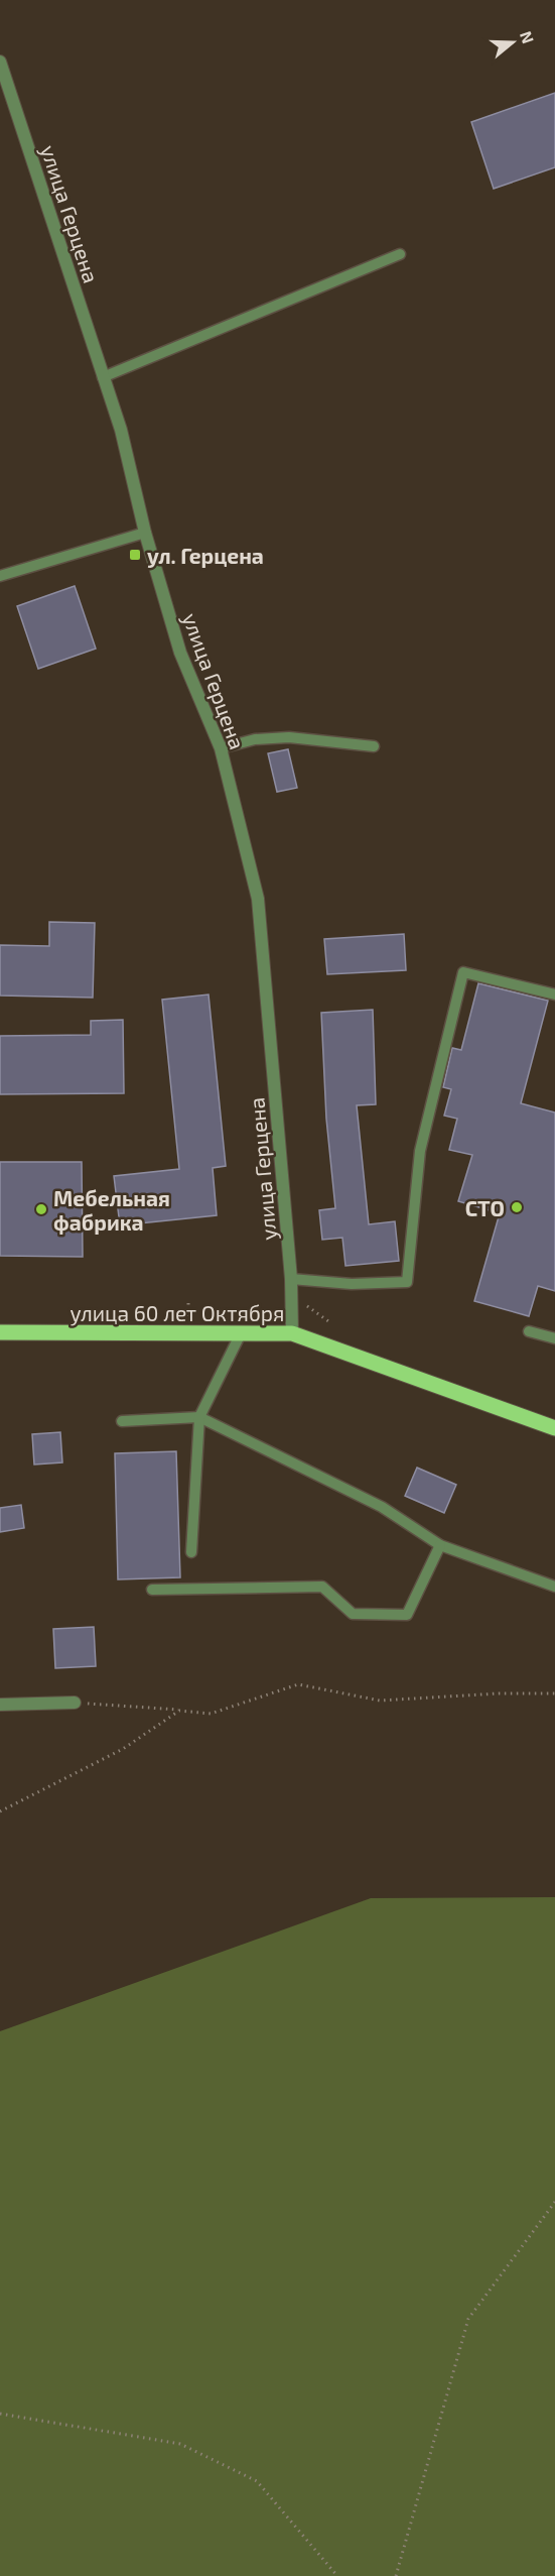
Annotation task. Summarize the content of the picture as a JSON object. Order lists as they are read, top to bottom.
{
  "streets": {
    "main road": ["улица 60 лет Октября"],
    "street": ["улица Герцена"]
  },
  "crossings": [
    ["улица Герцена", "улица 60 лет Октября"]
  ],
  "places": {
    "transit": ["ул. Герцена"],
    "other": ["СТО", "Мебельная фабрика"]
  },
  "north": "right"
}
